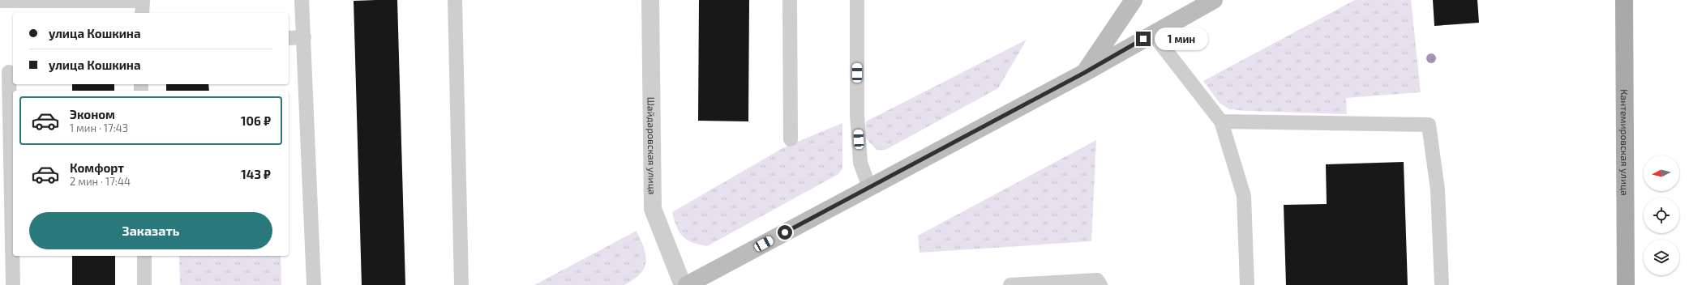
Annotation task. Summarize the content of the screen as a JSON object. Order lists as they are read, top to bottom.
{
  "streets": {
    "main road": ["Кантемировская улица"],
    "street": ["Шайдаровская улица"]
  },
  "north": "left",
  "page": {
    "banner": ["улица Кошкина", "улица Кошкина"],
    "bubble": "1 мин",
    "list": [
      {
        "name": "Эконом",
        "note": "1 мин · 17:43",
        "value": "106 ₽"
      },
      {
        "name": "Комфорт",
        "note": "2 мин · 17:44",
        "value": "143 ₽"
      }
    ],
    "buttons": "Заказать"
  }
}
